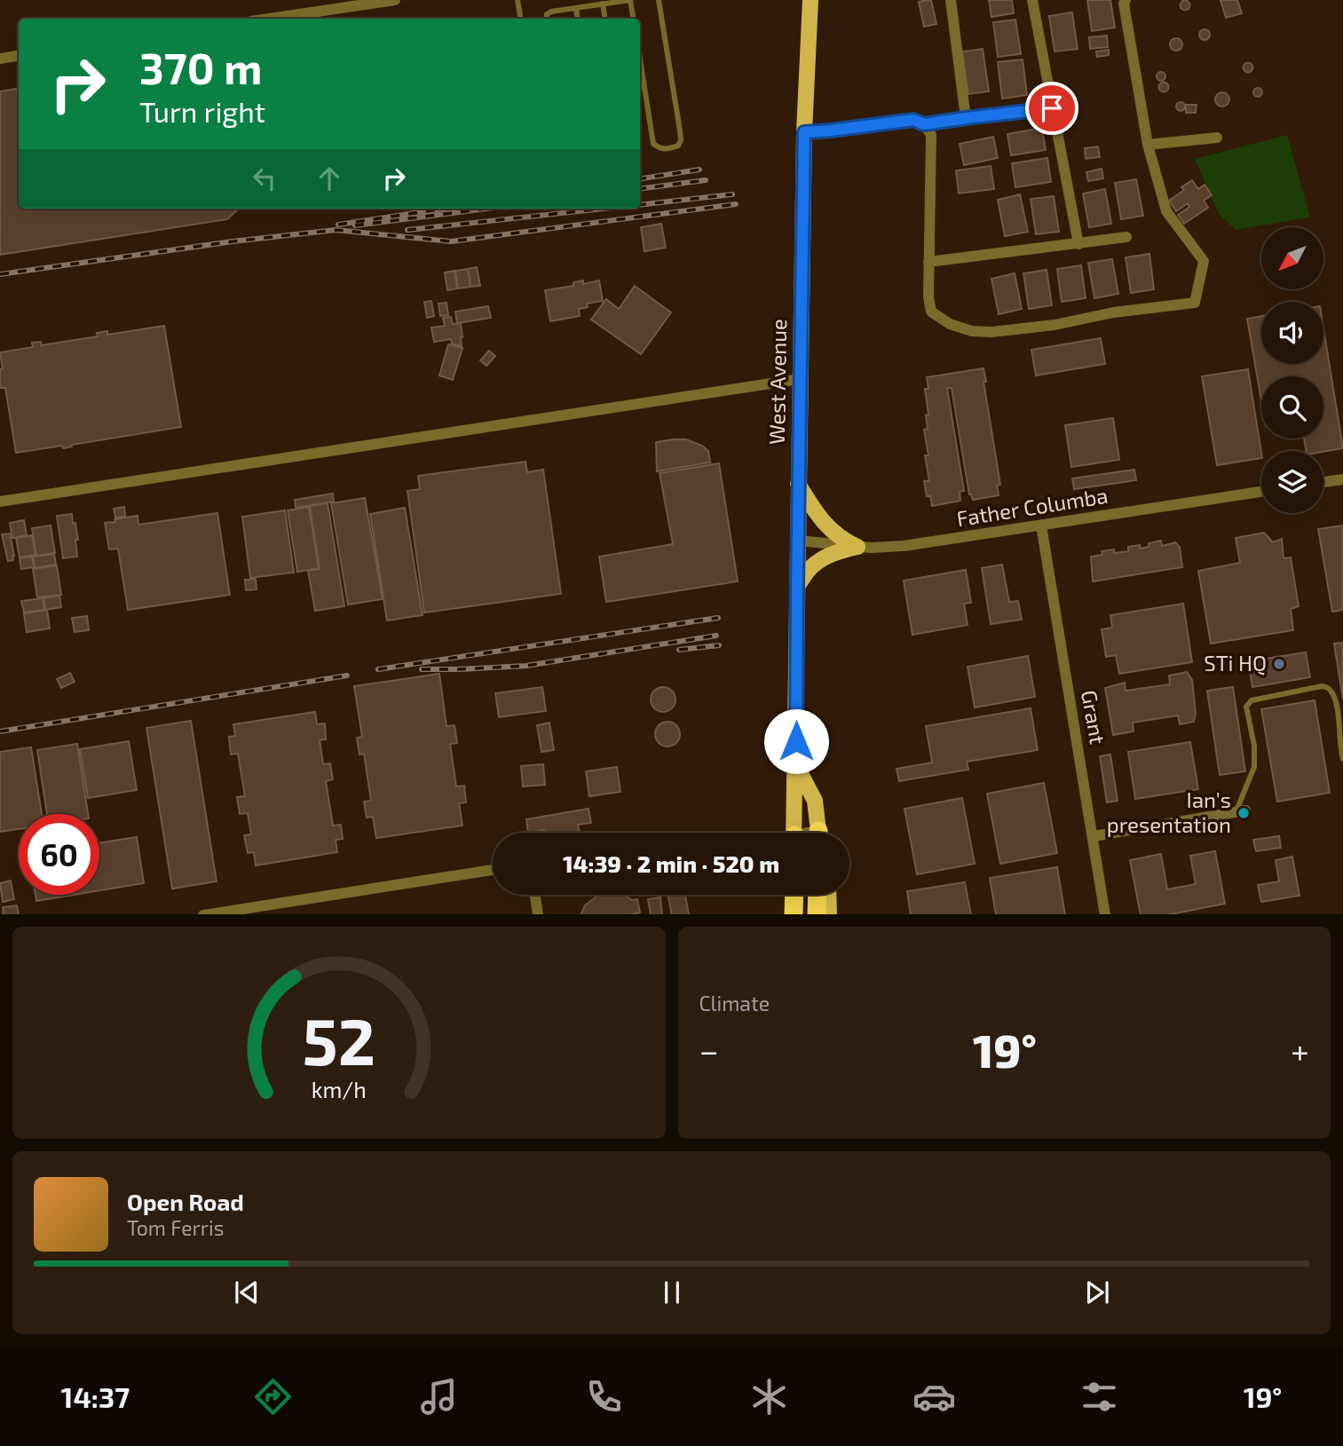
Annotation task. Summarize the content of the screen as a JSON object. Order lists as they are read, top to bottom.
{
  "streets": {
    "main road": ["West Avenue"],
    "street": ["Father Columba", "Grant"]
  },
  "crossings": [
    ["West Avenue", "Father Columba"],
    ["Father Columba", "Grant"]
  ],
  "places": ["STi HQ", "Ian's presentation"],
  "north": "bottom left",
  "page": {
    "turn": ["370 m", "Turn right"],
    "limit": "60",
    "trip": "14:39 · 2 min · 520 m",
    "tile": "Climate",
    "heat": ["−", "19°", "+"],
    "song": ["Open Road", "Tom Ferris"],
    "tabs": ["14:37", "19°"],
    "gauge": ["52", "km/h"]
  }
}
